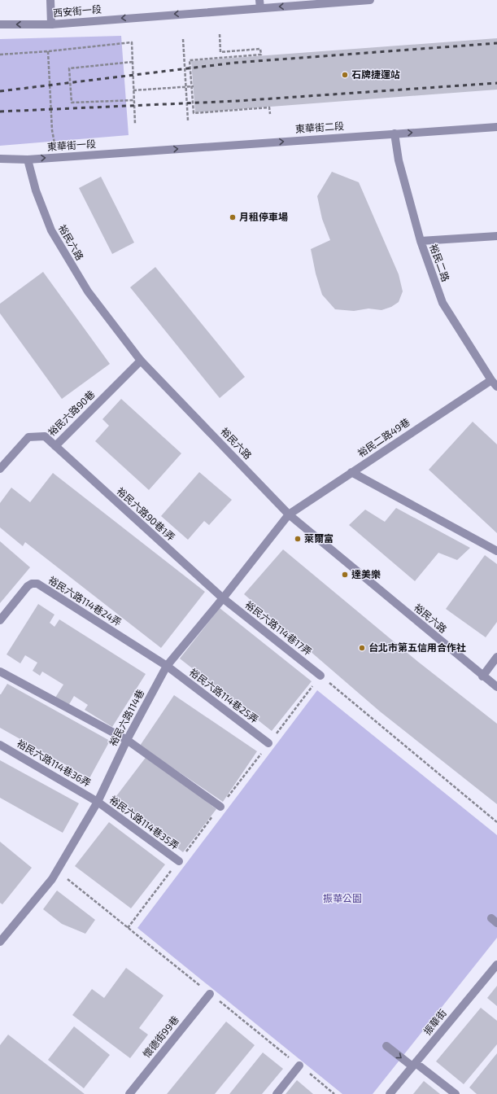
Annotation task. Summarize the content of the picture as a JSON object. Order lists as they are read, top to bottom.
{
  "streets": {
    "street": [
      "西安街一段",
      "東華街二段",
      "東華街一段",
      "裕民六路",
      "裕民二路",
      "裕民六路90巷",
      "裕民二路49巷",
      "裕民六路90巷1弄",
      "裕民六路114巷24弄",
      "裕民六路114巷17弄",
      "裕民六路114巷25弄",
      "裕民六路114巷",
      "裕民六路114巷36弄",
      "裕民六路114巷35弄",
      "振華街",
      "懷德街99巷"
    ]
  },
  "crossings": [
    ["東華街二段", "東華街一段"],
    ["東華街二段", "裕民二路"],
    ["東華街一段", "裕民六路"],
    ["裕民六路", "裕民六路90巷"],
    ["裕民六路", "裕民二路49巷"],
    ["裕民六路", "裕民六路114巷"],
    ["裕民二路", "裕民二路49巷"],
    ["裕民六路90巷", "裕民六路90巷1弄"],
    ["裕民二路49巷", "裕民六路114巷"],
    ["裕民六路90巷1弄", "裕民六路114巷17弄"],
    ["裕民六路90巷1弄", "裕民六路114巷"],
    ["裕民六路114巷24弄", "裕民六路114巷25弄"],
    ["裕民六路114巷24弄", "裕民六路114巷"],
    ["裕民六路114巷17弄", "裕民六路114巷"],
    ["裕民六路114巷25弄", "裕民六路114巷"],
    ["裕民六路114巷", "裕民六路114巷36弄"],
    ["裕民六路114巷", "裕民六路114巷35弄"],
    ["裕民六路114巷36弄", "裕民六路114巷35弄"]
  ],
  "one_way": ["西安街一段", "東華街二段", "東華街一段"],
  "parks": ["振華公園"],
  "places": [
    "石牌捷運站",
    "月租停車場",
    "萊爾富",
    "達美樂",
    "台北市第五信用合作社"
  ]
}
